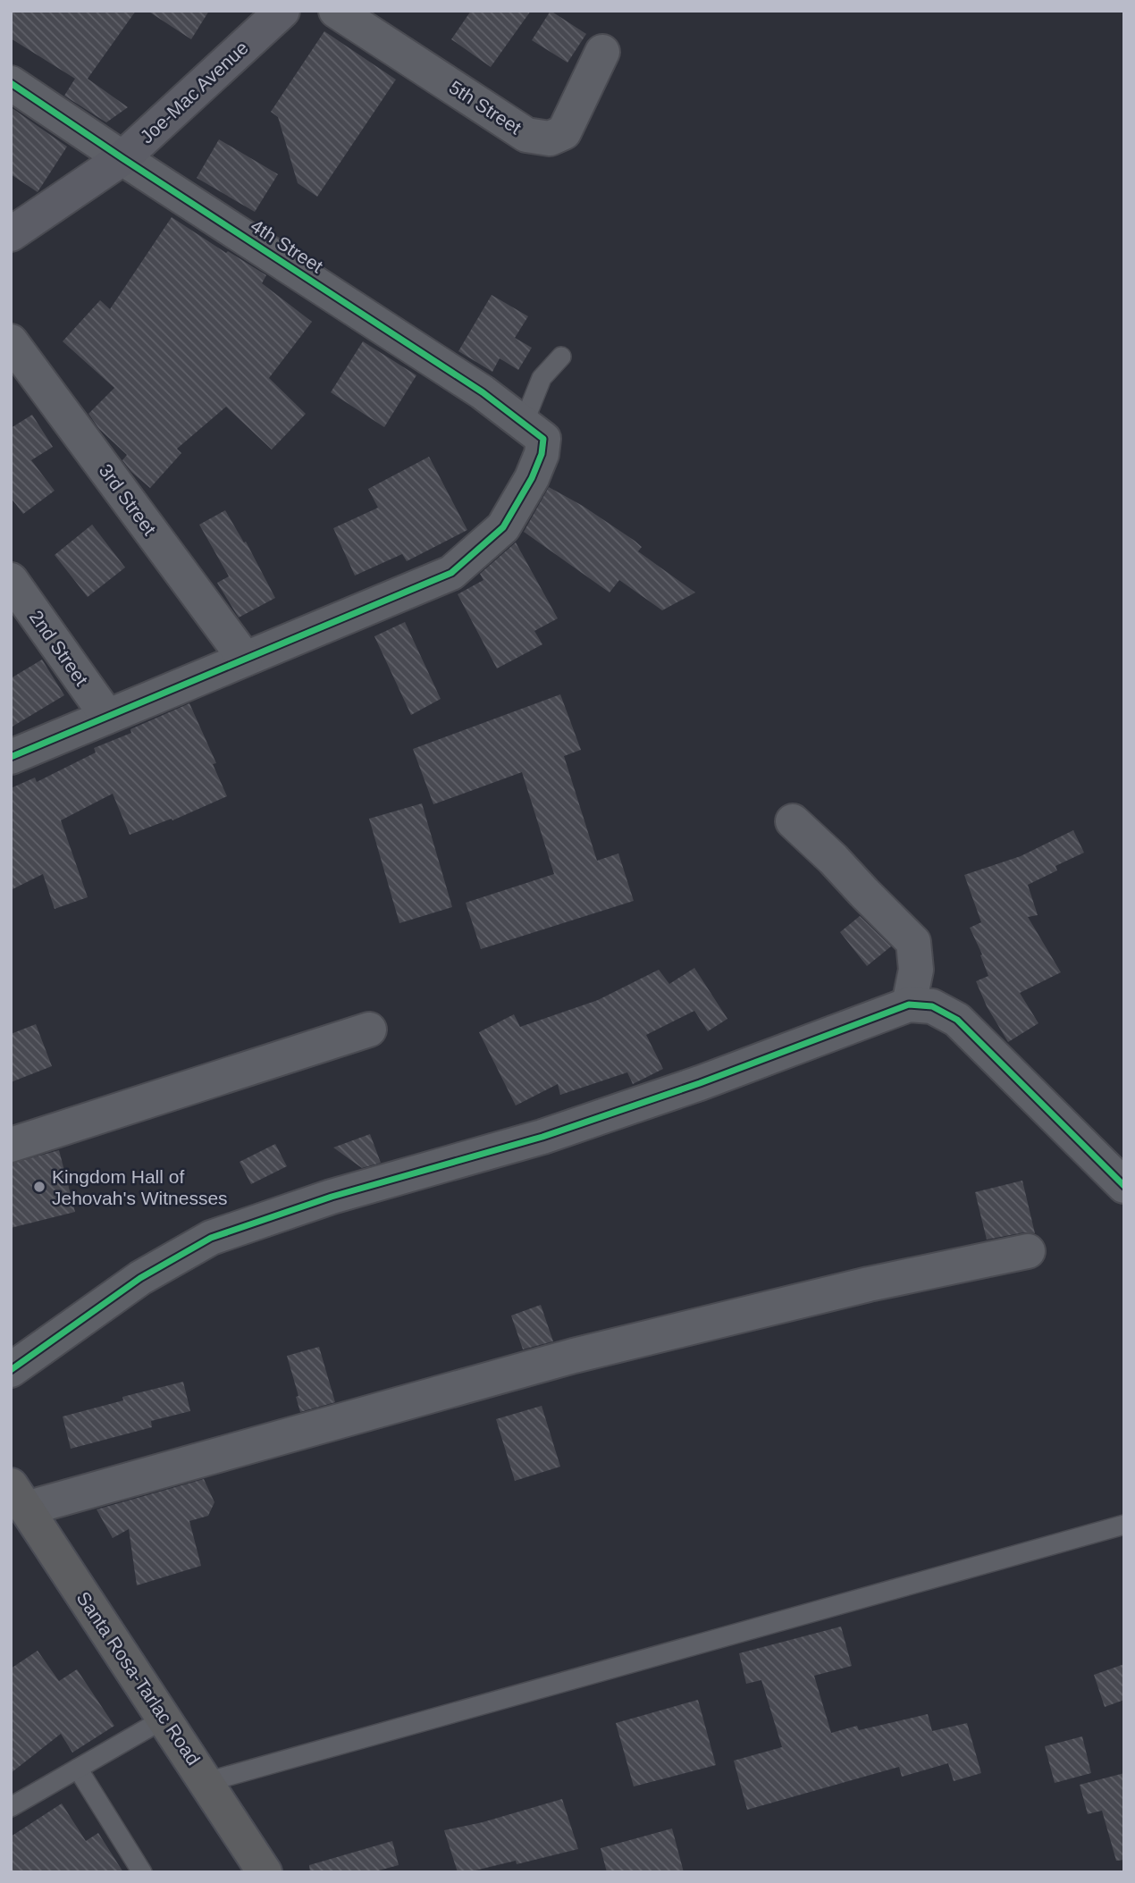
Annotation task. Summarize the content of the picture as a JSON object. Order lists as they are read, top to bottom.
{
  "streets": {
    "highway": ["Santa Rosa-Tarlac Road"],
    "street": [
      "Joe-Mac Avenue",
      "5th Street",
      "4th Street",
      "3rd Street",
      "2nd Street"
    ]
  },
  "crossings": [
    ["Joe-Mac Avenue", "4th Street"]
  ],
  "places": ["Kingdom Hall of Jehovah's Witnesses"]
}
